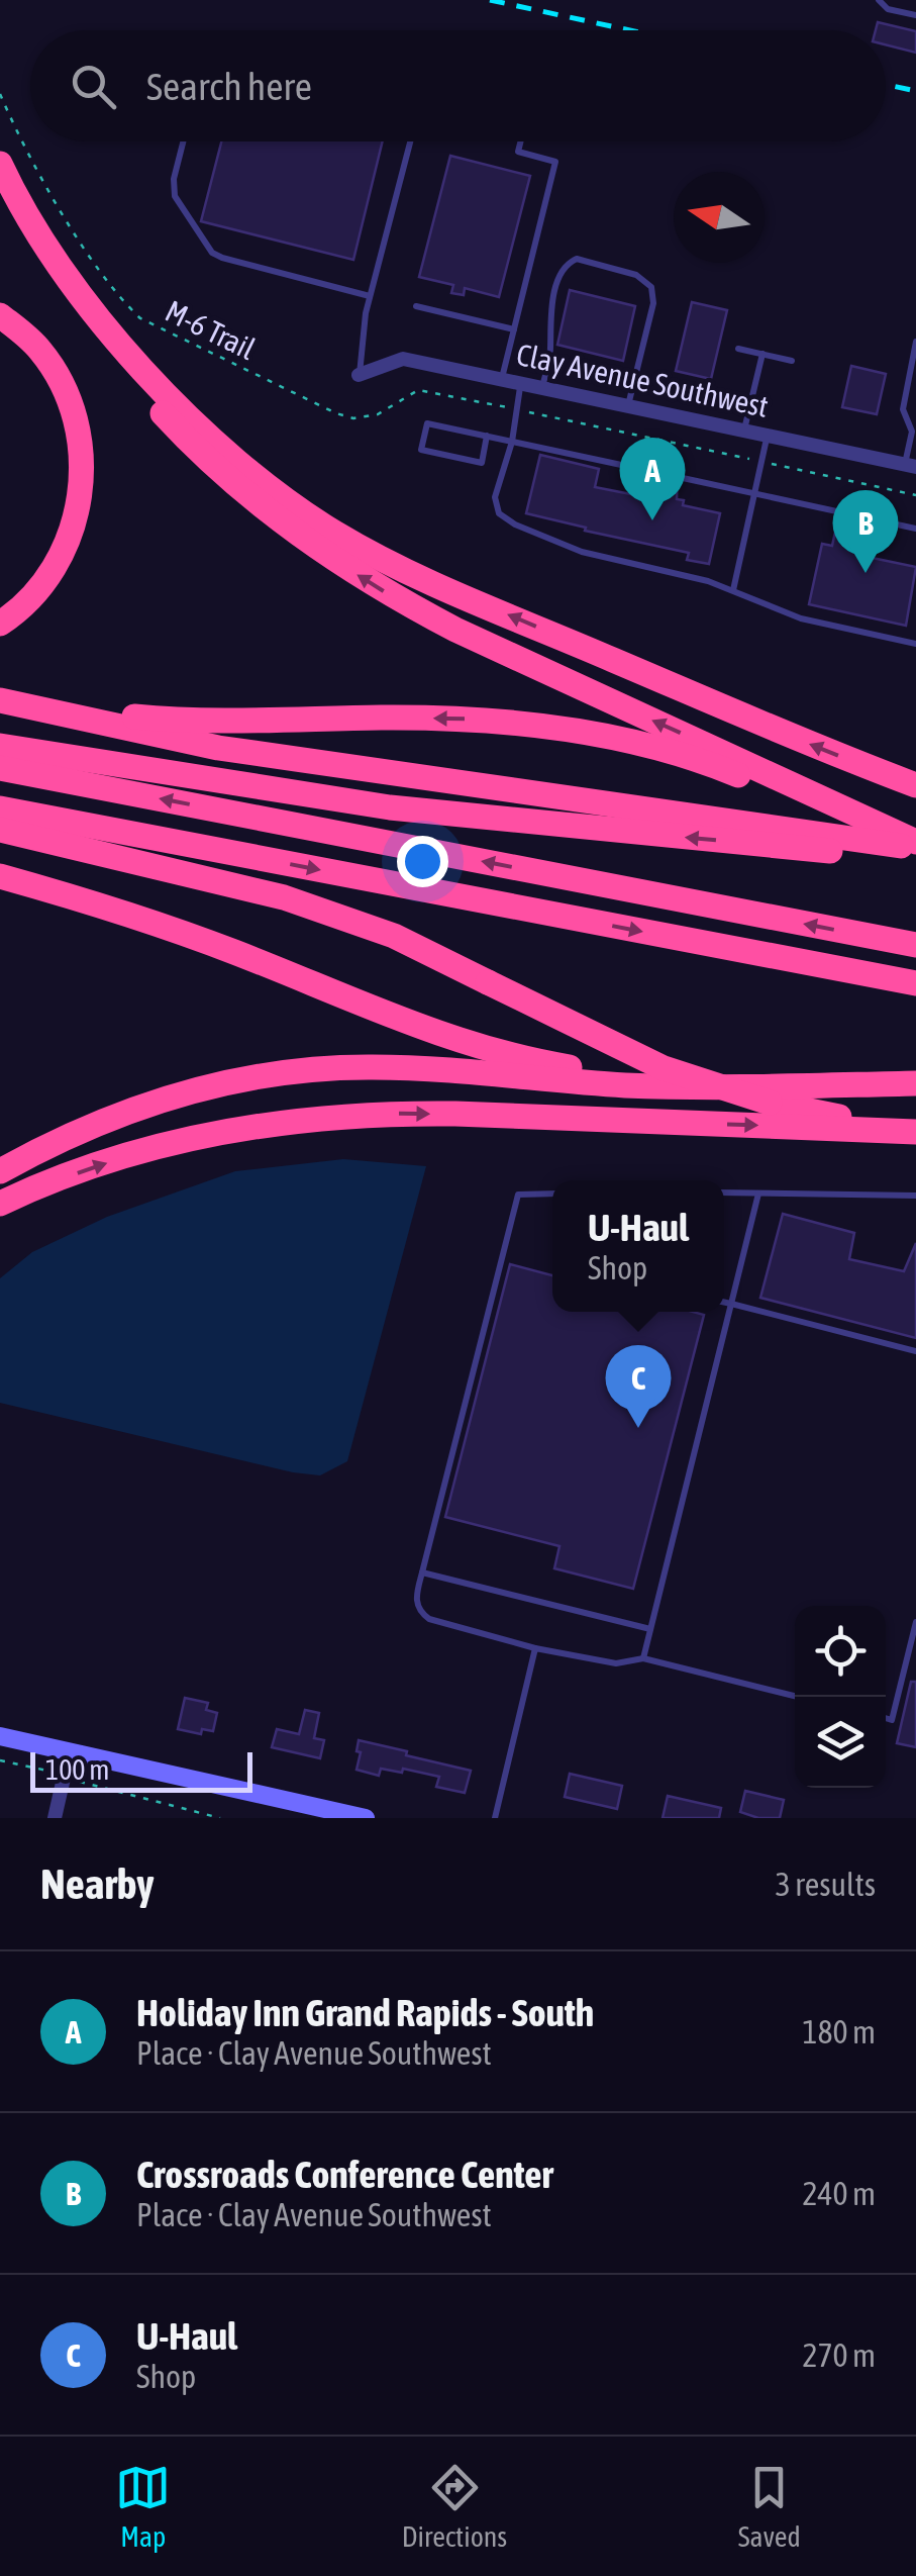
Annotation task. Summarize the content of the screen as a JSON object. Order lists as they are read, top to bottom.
{
  "streets": {
    "street": ["Clay Avenue Southwest"],
    "path": ["M-6 Trail"]
  },
  "scale_bar": "100 m",
  "north": "left",
  "page": {
    "search": "Search here",
    "pins": ["A", "B", "C"],
    "popup": ["U-Haul", "Shop"],
    "scale": "100 m",
    "heading": ["Nearby", "3 results"],
    "list": [
      {
        "mark": "A",
        "name": "Holiday Inn Grand Rapids - South",
        "note": "Place · Clay Avenue Southwest",
        "value": "180 m"
      },
      {
        "mark": "B",
        "name": "Crossroads Conference Center",
        "note": "Place · Clay Avenue Southwest",
        "value": "240 m"
      },
      {
        "mark": "C",
        "name": "U-Haul",
        "note": "Shop",
        "value": "270 m"
      }
    ],
    "nav": ["Map", "Directions", "Saved"]
  }
}
